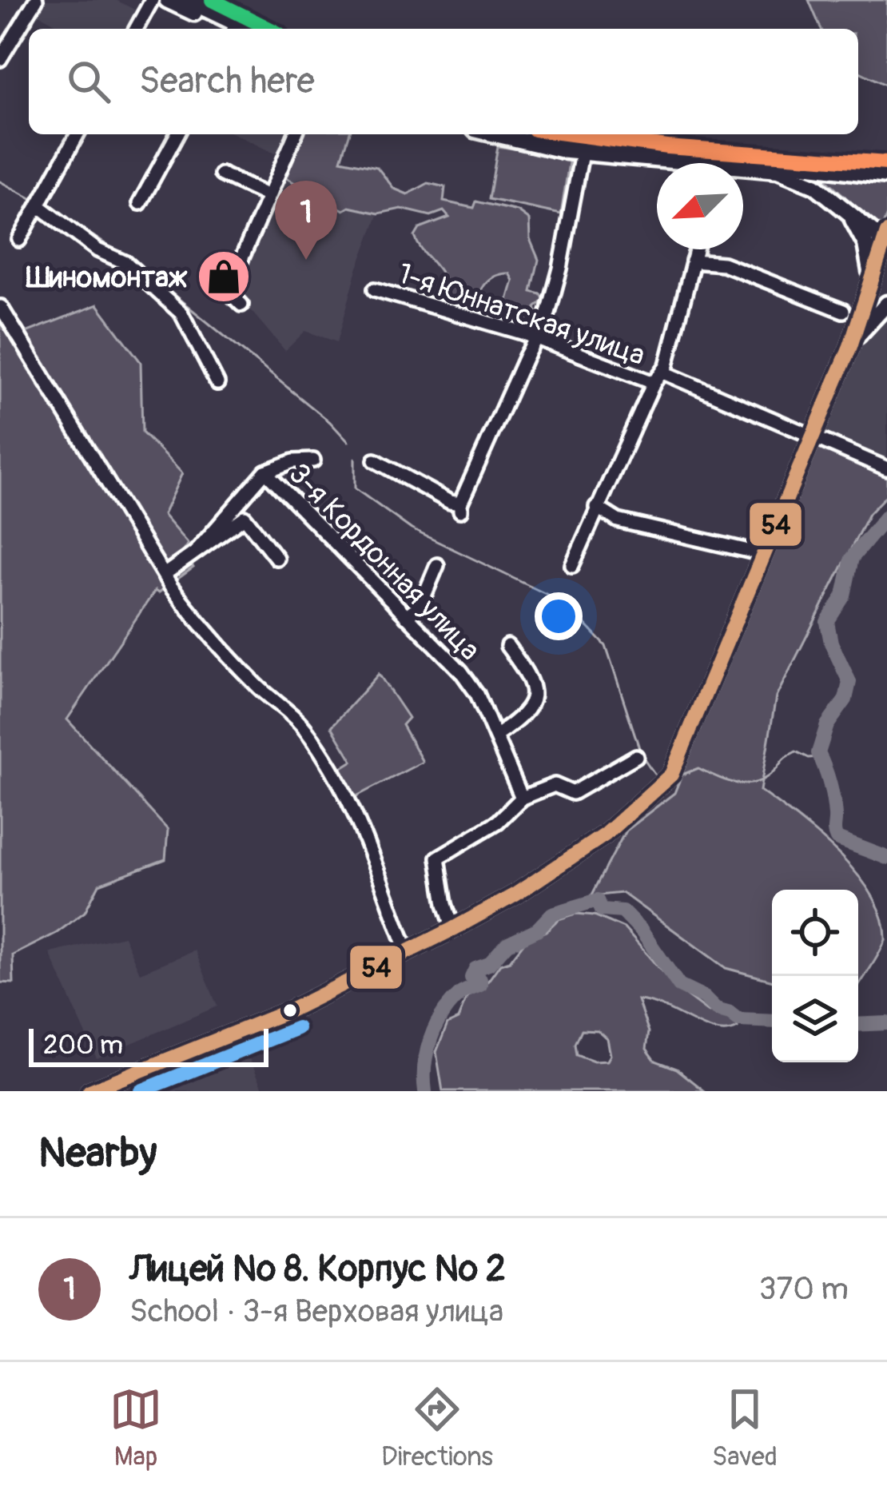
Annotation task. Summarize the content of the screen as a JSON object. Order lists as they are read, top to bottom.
{
  "streets": {
    "street": ["1-я Юннатская улица", "3-я Кордонная улица"]
  },
  "places": {
    "shop": ["Шиномонтаж"]
  },
  "lines": ["tram line 2", "transit line 54"],
  "scale_bar": "200 m",
  "north": "bottom left",
  "page": {
    "search": "Search here",
    "pins": "1",
    "scale": "200 m",
    "heading": "Nearby",
    "list": [
      {
        "mark": "1",
        "name": "Лицей № 8. Корпус № 2",
        "note": "School · 3-я Верховая улица",
        "value": "370 m"
      }
    ],
    "nav": ["Map", "Directions", "Saved"]
  }
}
